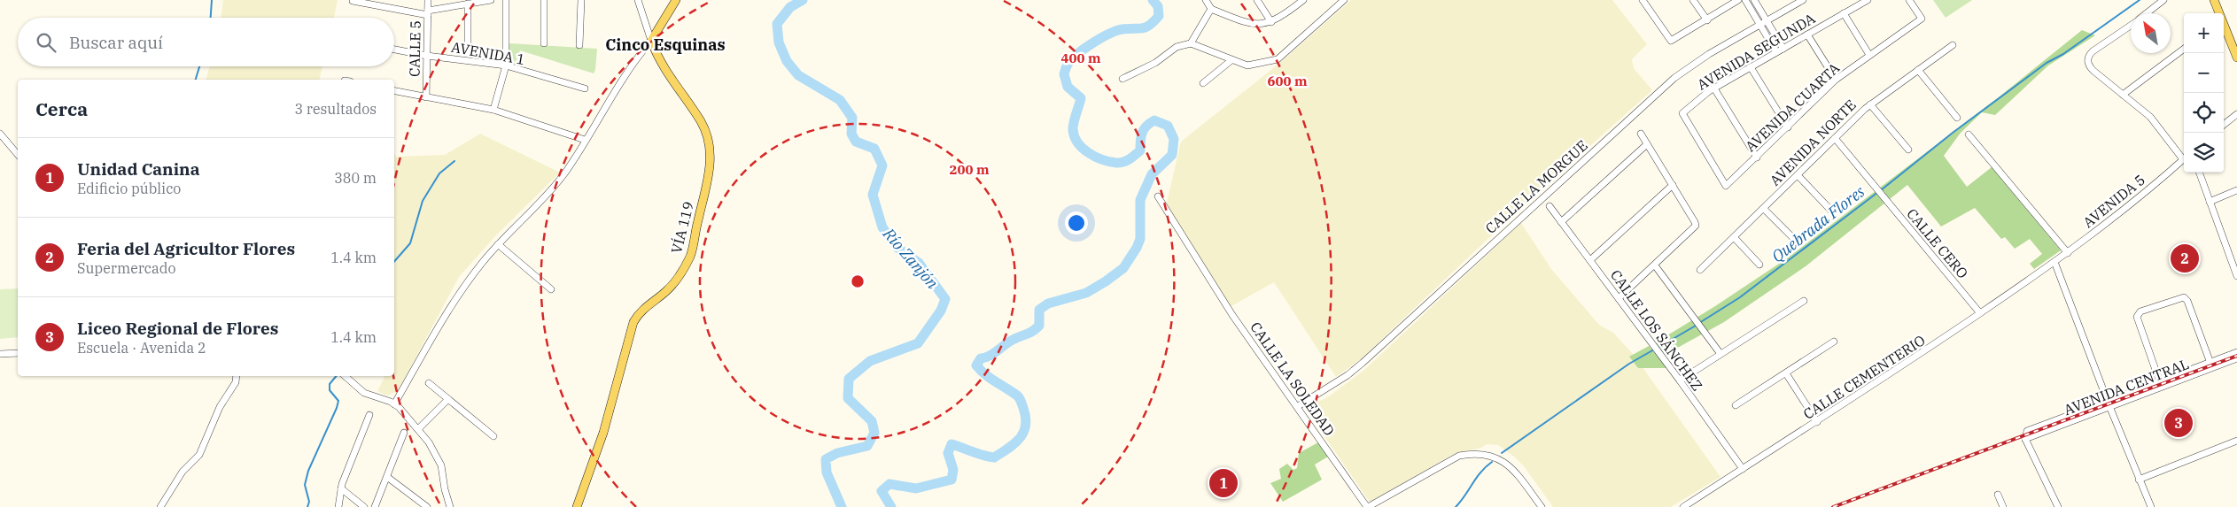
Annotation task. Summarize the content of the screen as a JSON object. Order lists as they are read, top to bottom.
{
  "streets": {
    "main road": ["VÍA 119"],
    "street": [
      "CALLE 5",
      "AVENIDA SEGUNDA",
      "AVENIDA 1",
      "AVENIDA CUARTA",
      "AVENIDA NORTE",
      "CALLE LA MORGUE",
      "AVENIDA 5",
      "CALLE CERO",
      "CALLE LOS SÁNCHEZ",
      "CALLE CEMENTERIO",
      "CALLE LA SOLEDAD",
      "AVENIDA CENTRAL"
    ]
  },
  "crossings": [
    ["CALLE 5", "AVENIDA 1"],
    ["AVENIDA SEGUNDA", "AVENIDA CUARTA"],
    ["AVENIDA NORTE", "CALLE CERO"],
    ["CALLE LA MORGUE", "CALLE LA SOLEDAD"],
    ["AVENIDA 5", "CALLE CEMENTERIO"],
    ["CALLE CERO", "CALLE CEMENTERIO"],
    ["CALLE LOS SÁNCHEZ", "CALLE CEMENTERIO"]
  ],
  "districts": ["Cinco Esquinas"],
  "water": ["Quebrada Flores", "Río Zanjón"],
  "north": "top left",
  "page": {
    "map_buttons": ["+", "−"],
    "search": "Buscar aquí",
    "heading": ["Cerca", "3 resultados"],
    "list": [
      {
        "mark": "1",
        "name": "Unidad Canina",
        "note": "Edificio público",
        "value": "380 m"
      },
      {
        "mark": "2",
        "name": "Feria del Agricultor Flores",
        "note": "Supermercado",
        "value": "1.4 km"
      },
      {
        "mark": "3",
        "name": "Liceo Regional de Flores",
        "note": "Escuela · Avenida 2",
        "value": "1.4 km"
      }
    ],
    "pins": ["2", "3", "1"]
  },
  "rings": ["400 m", "600 m", "200 m"]
}
